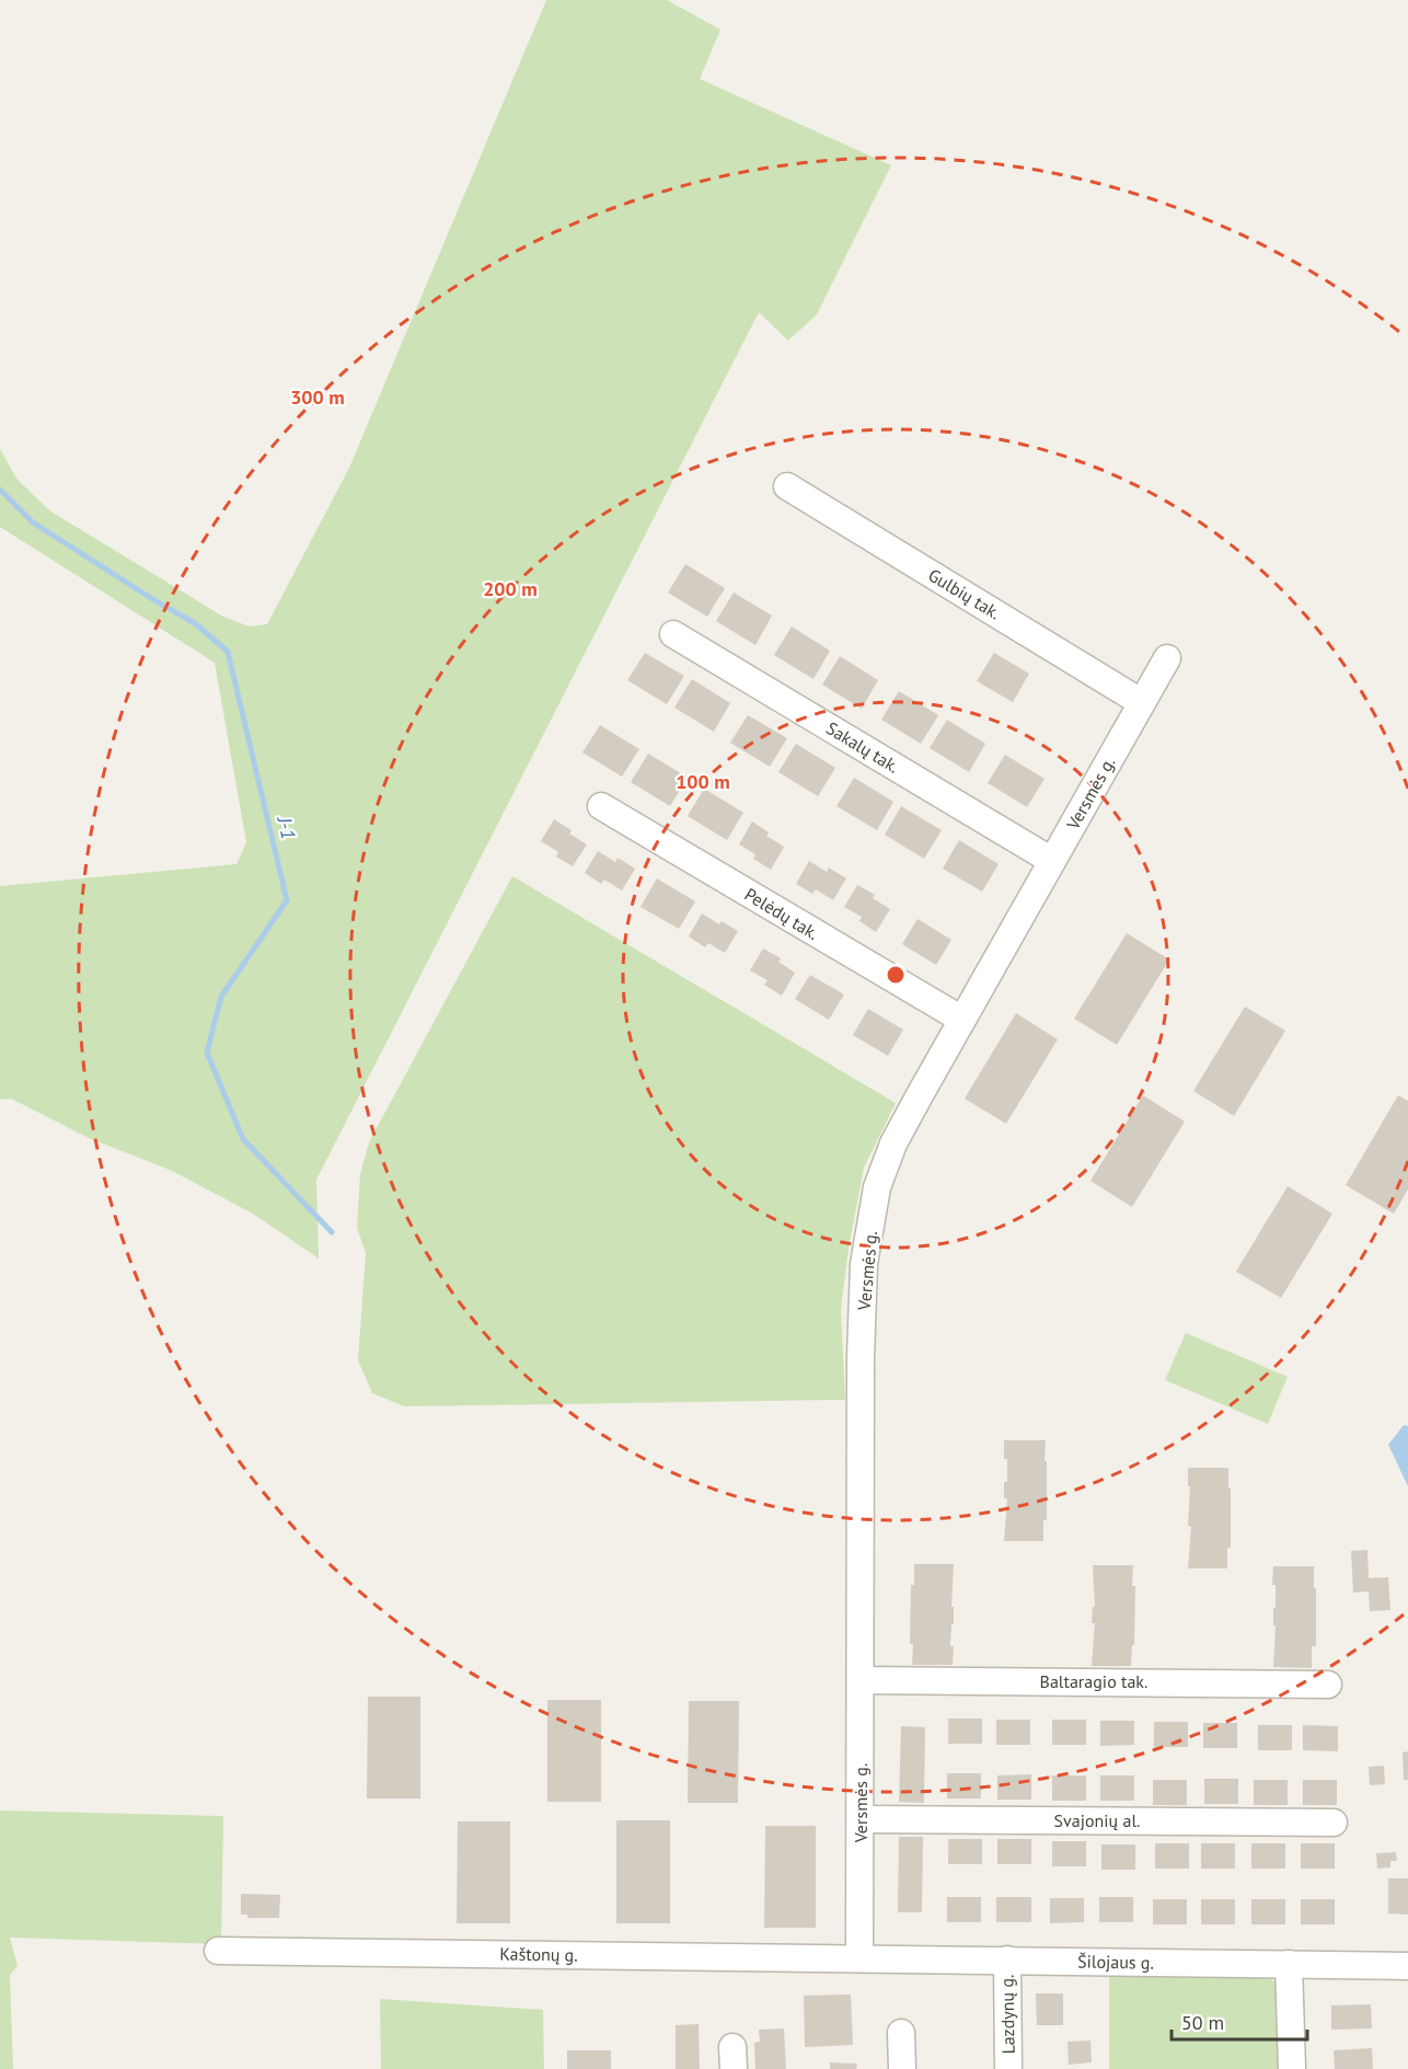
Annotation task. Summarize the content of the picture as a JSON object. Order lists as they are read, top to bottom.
{
  "streets": {
    "street": [
      "Gulbių tak.",
      "Sakalų tak.",
      "Versmės g.",
      "Pelėdų tak.",
      "Baltaragio tak.",
      "Svajonių al.",
      "Kaštonų g.",
      "Šilojaus g.",
      "Lazdynų g."
    ]
  },
  "crossings": [
    ["Gulbių tak.", "Versmės g."],
    ["Sakalų tak.", "Versmės g."],
    ["Versmės g.", "Pelėdų tak."],
    ["Versmės g.", "Baltaragio tak."],
    ["Versmės g.", "Svajonių al."],
    ["Versmės g.", "Kaštonų g."],
    ["Versmės g.", "Šilojaus g."],
    ["Kaštonų g.", "Šilojaus g."],
    ["Šilojaus g.", "Lazdynų g."]
  ],
  "water": ["J-1"],
  "scale_bar": "50 m",
  "rings": ["300 m", "200 m", "100 m"]
}
